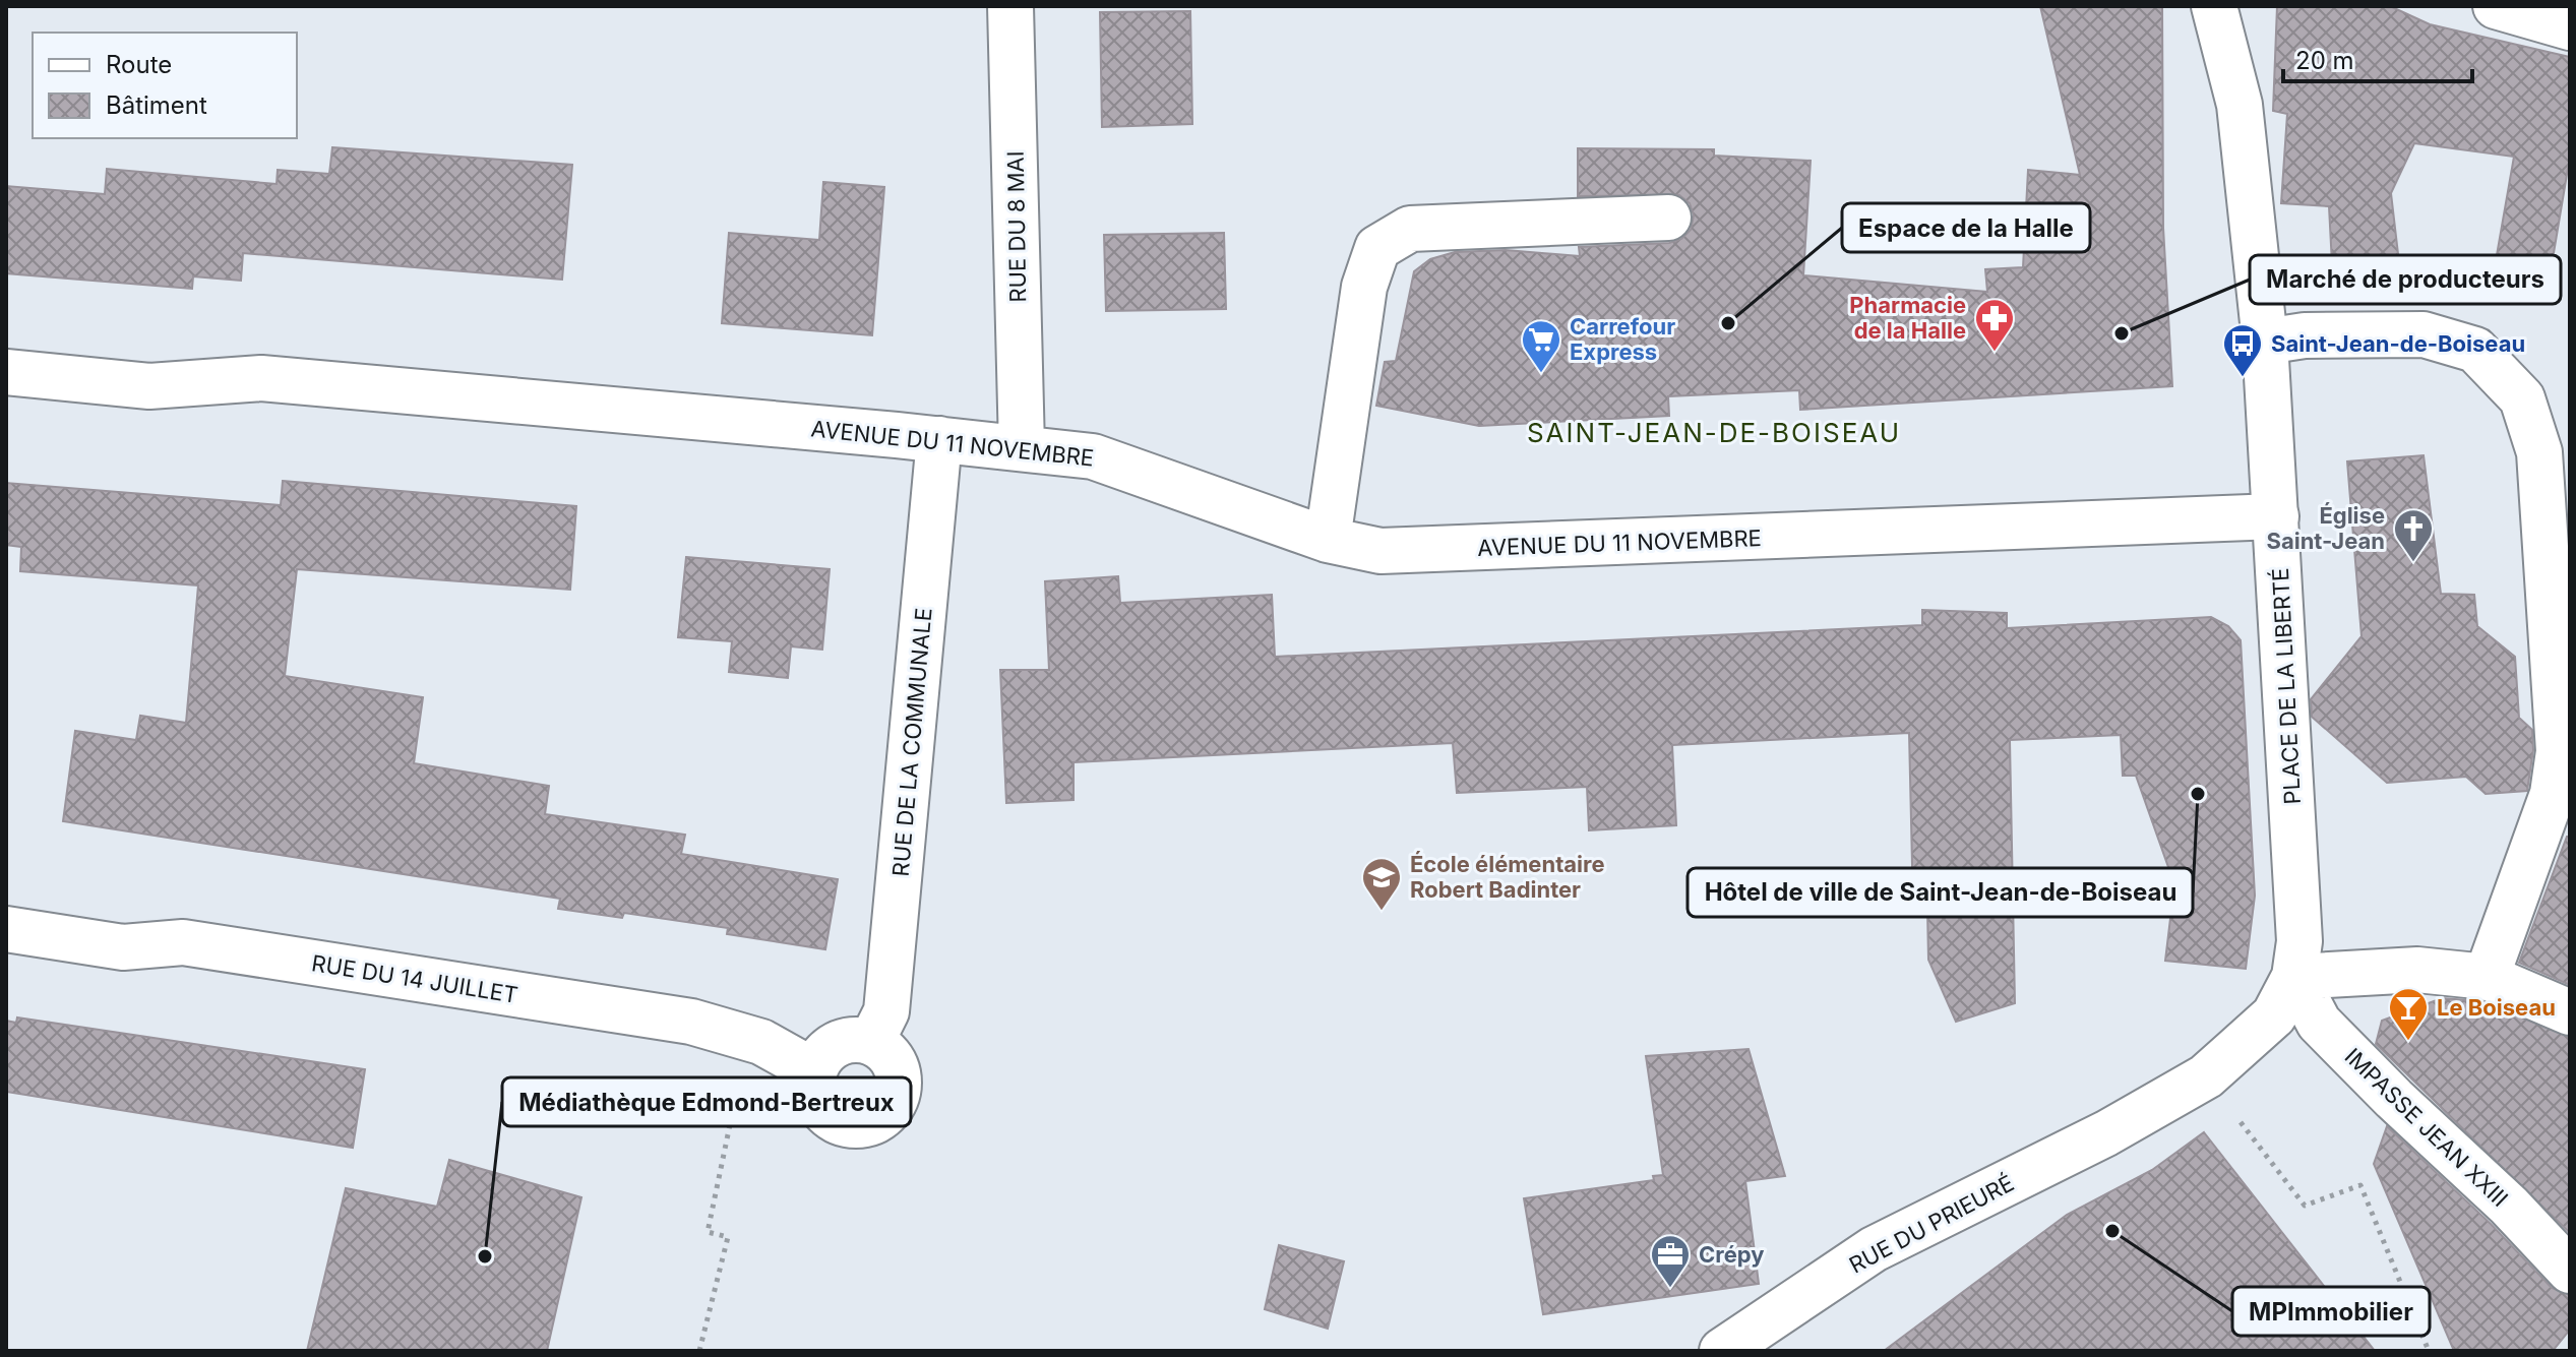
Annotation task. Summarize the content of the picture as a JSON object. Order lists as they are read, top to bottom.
{
  "streets": {
    "street": [
      "RUE DU 8 MAI",
      "AVENUE DU 11 NOVEMBRE",
      "PLACE DE LA LIBERTÉ",
      "RUE DE LA COMMUNALE",
      "RUE DU 14 JUILLET",
      "IMPASSE JEAN XXIII",
      "RUE DU PRIEURÉ"
    ]
  },
  "crossings": [
    ["RUE DU 8 MAI", "AVENUE DU 11 NOVEMBRE"],
    ["AVENUE DU 11 NOVEMBRE", "PLACE DE LA LIBERTÉ"],
    ["AVENUE DU 11 NOVEMBRE", "RUE DE LA COMMUNALE"],
    ["PLACE DE LA LIBERTÉ", "IMPASSE JEAN XXIII"],
    ["PLACE DE LA LIBERTÉ", "RUE DU PRIEURÉ"],
    ["RUE DE LA COMMUNALE", "RUE DU 14 JUILLET"]
  ],
  "districts": ["SAINT-JEAN-DE-BOISEAU"],
  "places": {
    "other": [
      "Espace de la Halle",
      "Marché de producteurs",
      "Hôtel de ville de Saint-Jean-de-Boiseau",
      "MPImmobilier",
      "Médiathèque Edmond-Bertreux"
    ],
    "pharmacy": ["Pharmacie de la Halle"],
    "supermarket": ["Carrefour Express"],
    "bus stop": ["Saint-Jean-de-Boiseau"],
    "church": ["Église Saint-Jean"],
    "school or university": ["École élémentaire Robert Badinter"],
    "bar": ["Le Boiseau"],
    "office": ["Crépy"]
  },
  "legend": ["Route", "Bâtiment"],
  "scale_bar": "20 m"
}
